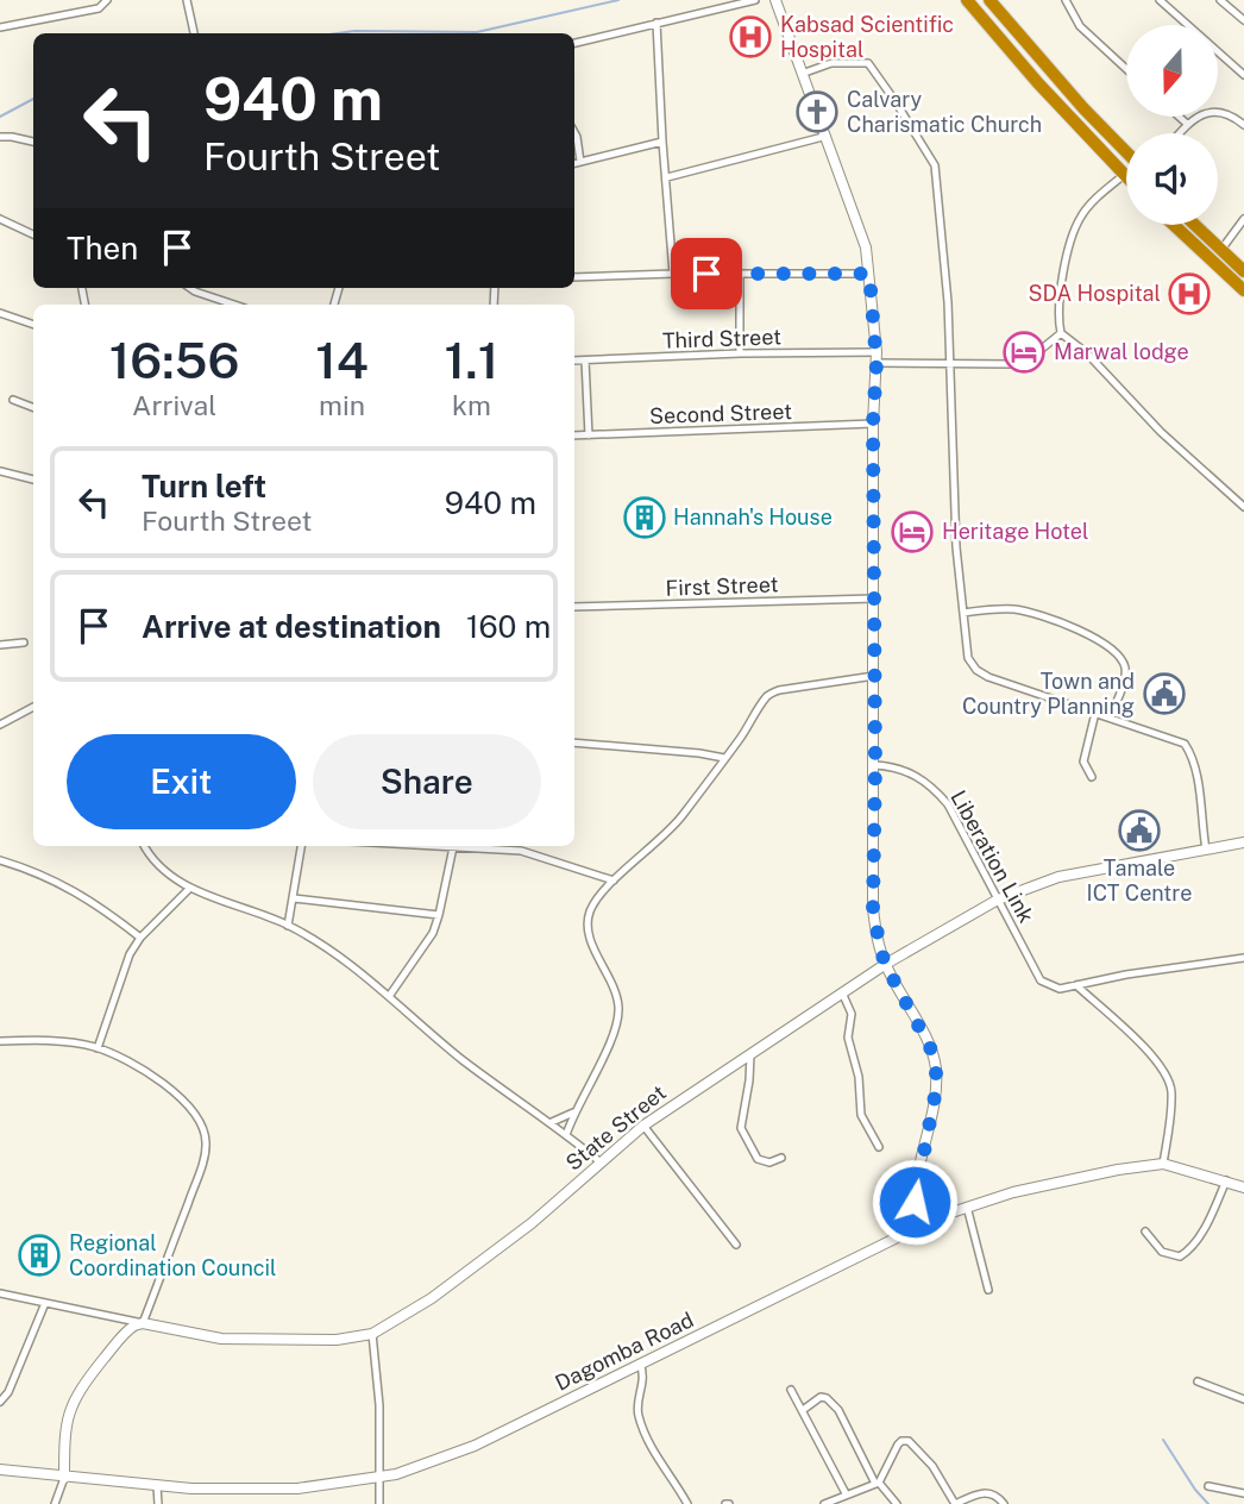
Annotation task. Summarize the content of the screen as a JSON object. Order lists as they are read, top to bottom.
{
  "streets": {
    "street": [
      "Third Street",
      "Second Street",
      "First Street",
      "Liberation Link",
      "State Street",
      "Dagomba Road"
    ]
  },
  "crossings": [
    ["Liberation Link", "State Street"]
  ],
  "places": {
    "hospital": ["Kabsad Scientific Hospital", "SDA Hospital"],
    "church": ["Calvary Charismatic Church"],
    "hotel": ["Marwal lodge", "Heritage Hotel"],
    "building": ["Hannah's House", "Regional Coordination Council"],
    "public building": ["Town and Country Planning", "Tamale ICT Centre"]
  },
  "north": "bottom",
  "page": {
    "turn": ["940 m", "Fourth Street"],
    "then": "Then",
    "eta": [
      "16:56",
      "Arrival",
      "14",
      "min",
      "1.1",
      "km"
    ],
    "list": [
      {
        "name": "Turn left",
        "note": "Fourth Street",
        "value": "940 m"
      },
      {
        "name": "Arrive at destination",
        "value": "160 m"
      }
    ],
    "buttons": ["Exit", "Share"]
  }
}
